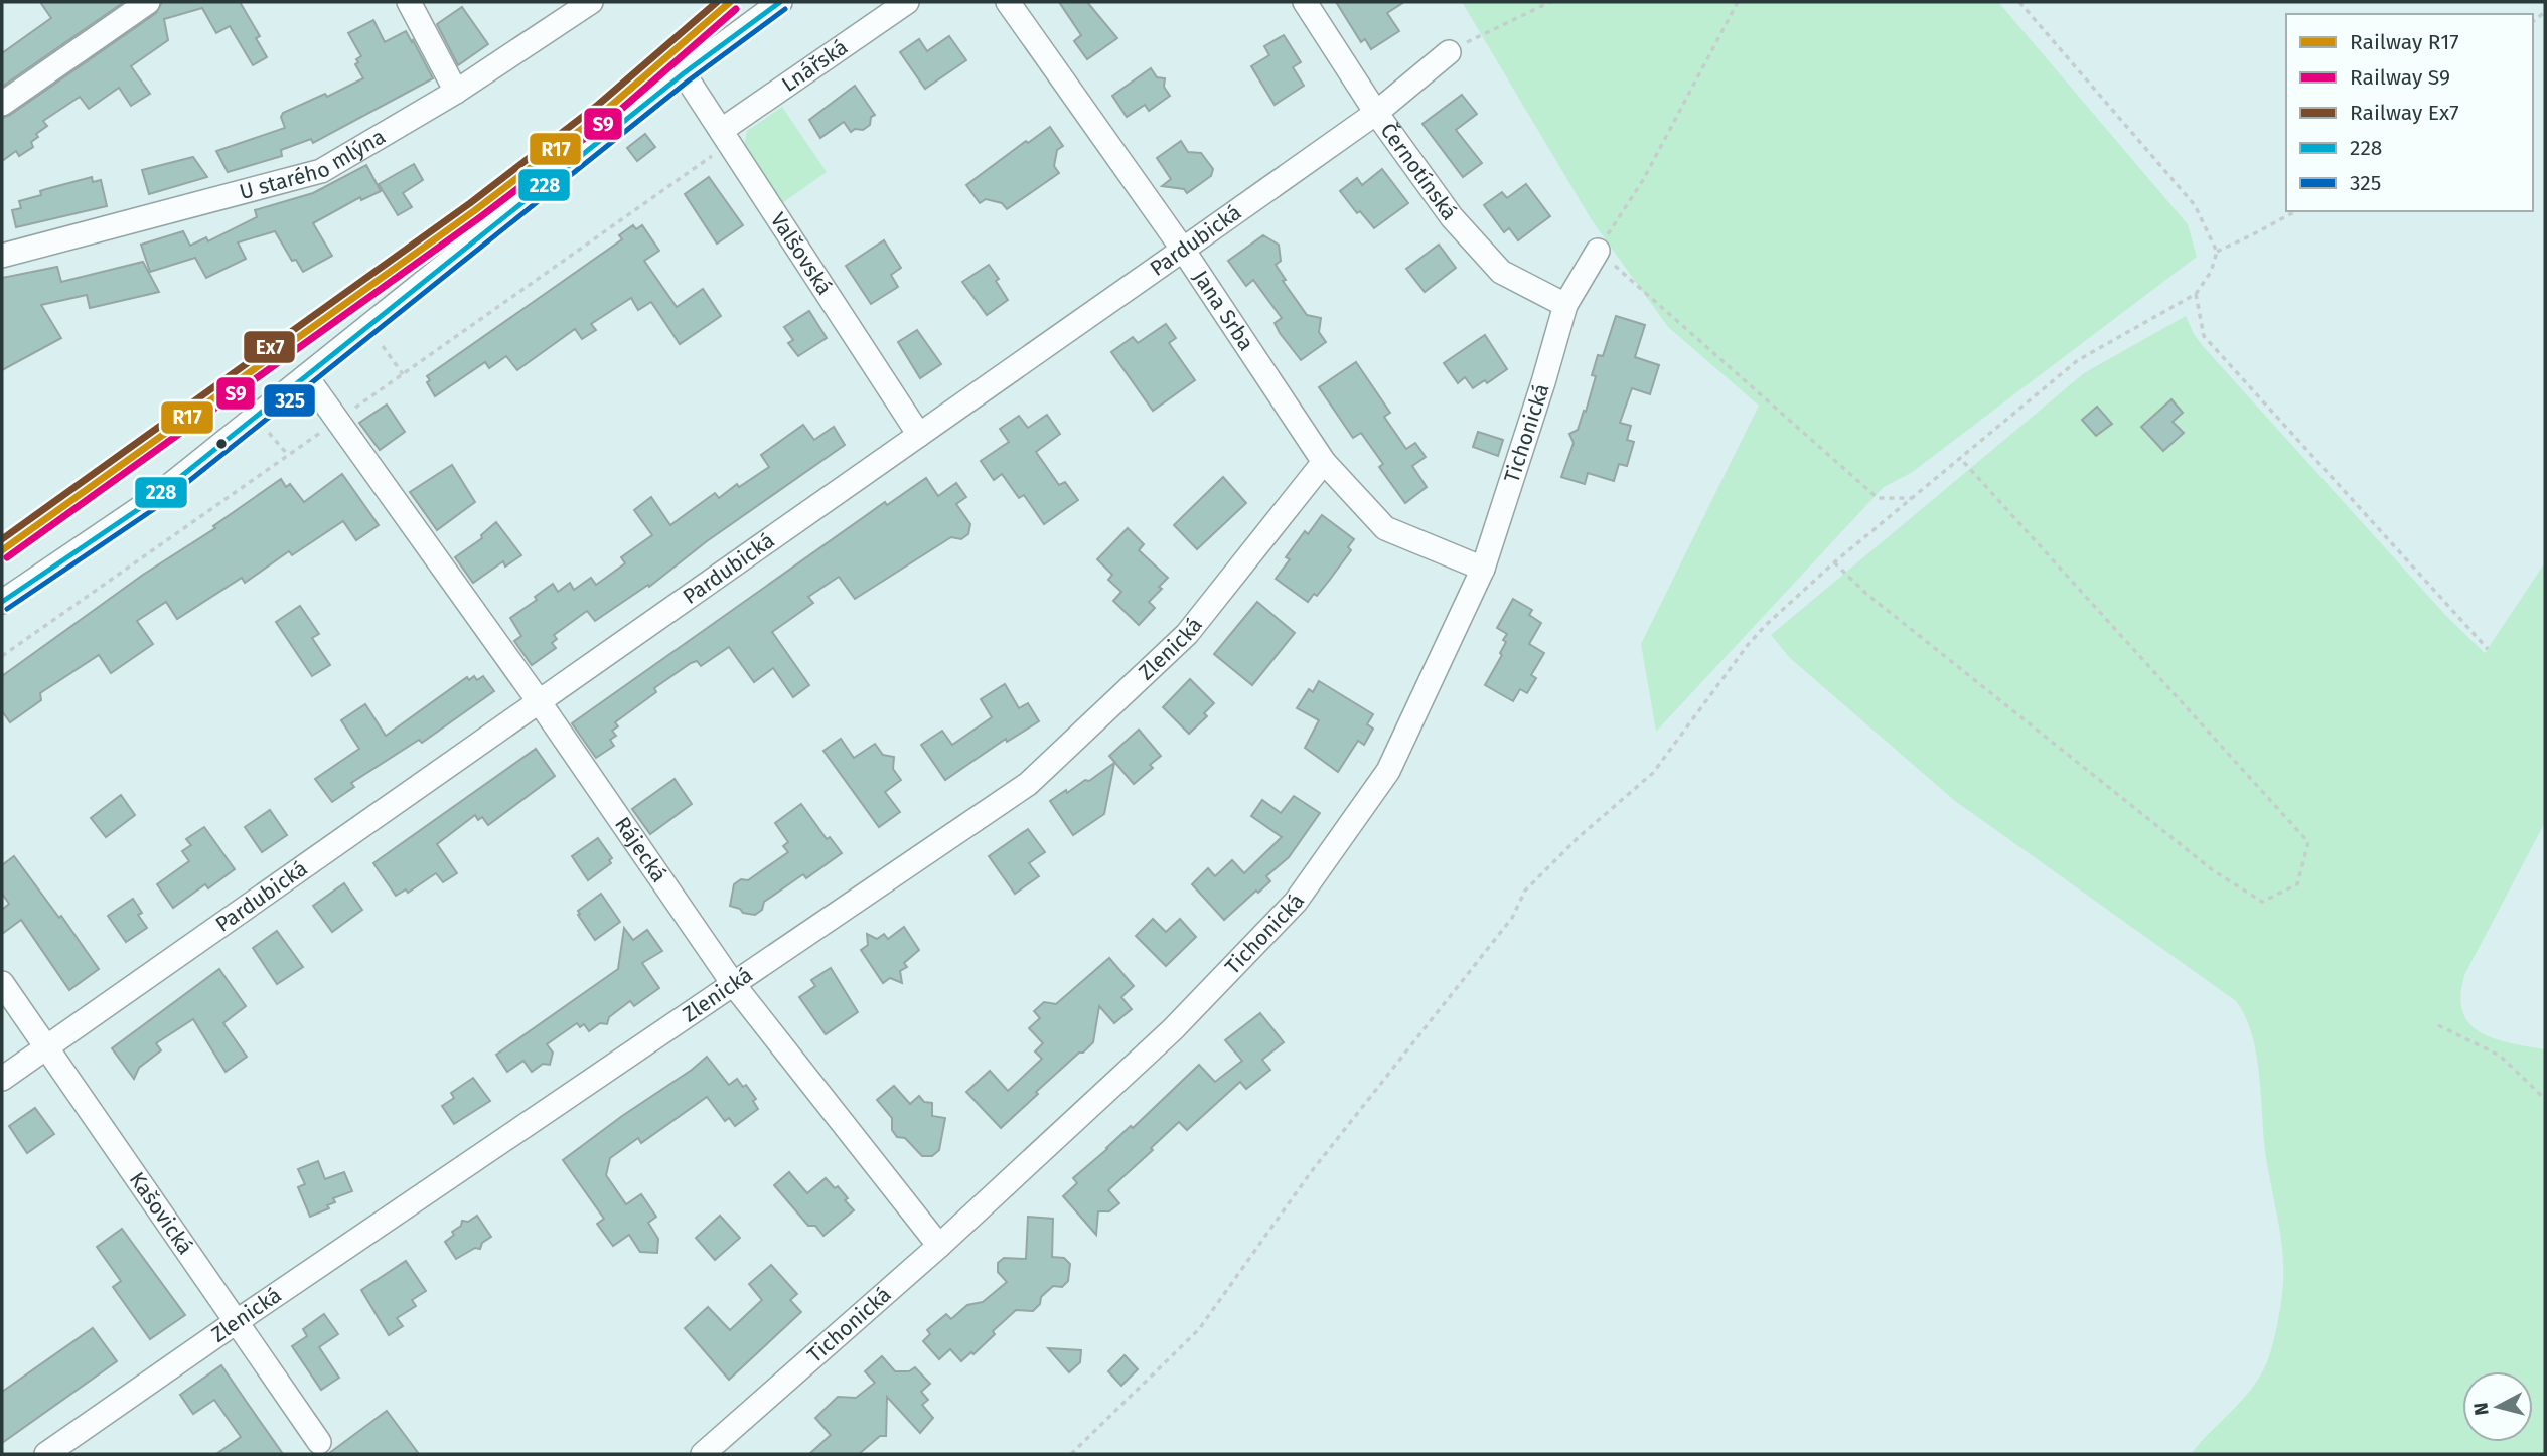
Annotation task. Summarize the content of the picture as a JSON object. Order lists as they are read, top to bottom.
{
  "streets": {
    "street": [
      "Lnářská",
      "U starého mlýna",
      "Černotínská",
      "Pardubická",
      "Valšovská",
      "Jana Srba",
      "Tichonická",
      "Zlenická",
      "Rájecká",
      "Kašovická"
    ]
  },
  "crossings": [
    ["Lnářská", "Valšovská"],
    ["Černotínská", "Pardubická"],
    ["Černotínská", "Tichonická"],
    ["Pardubická", "Valšovská"],
    ["Pardubická", "Jana Srba"],
    ["Pardubická", "Rájecká"],
    ["Pardubická", "Kašovická"],
    ["Jana Srba", "Tichonická"],
    ["Jana Srba", "Zlenická"],
    ["Tichonická", "Rájecká"],
    ["Zlenická", "Rájecká"],
    ["Zlenická", "Kašovická"]
  ],
  "lines": [
    "rail line R17",
    "rail line Ex7",
    "transit line 228",
    "rail line S9",
    "transit line 325"
  ],
  "legend": [
    "Railway R17",
    "Railway S9",
    "Railway Ex7",
    "228",
    "325"
  ],
  "north": "left"
}
